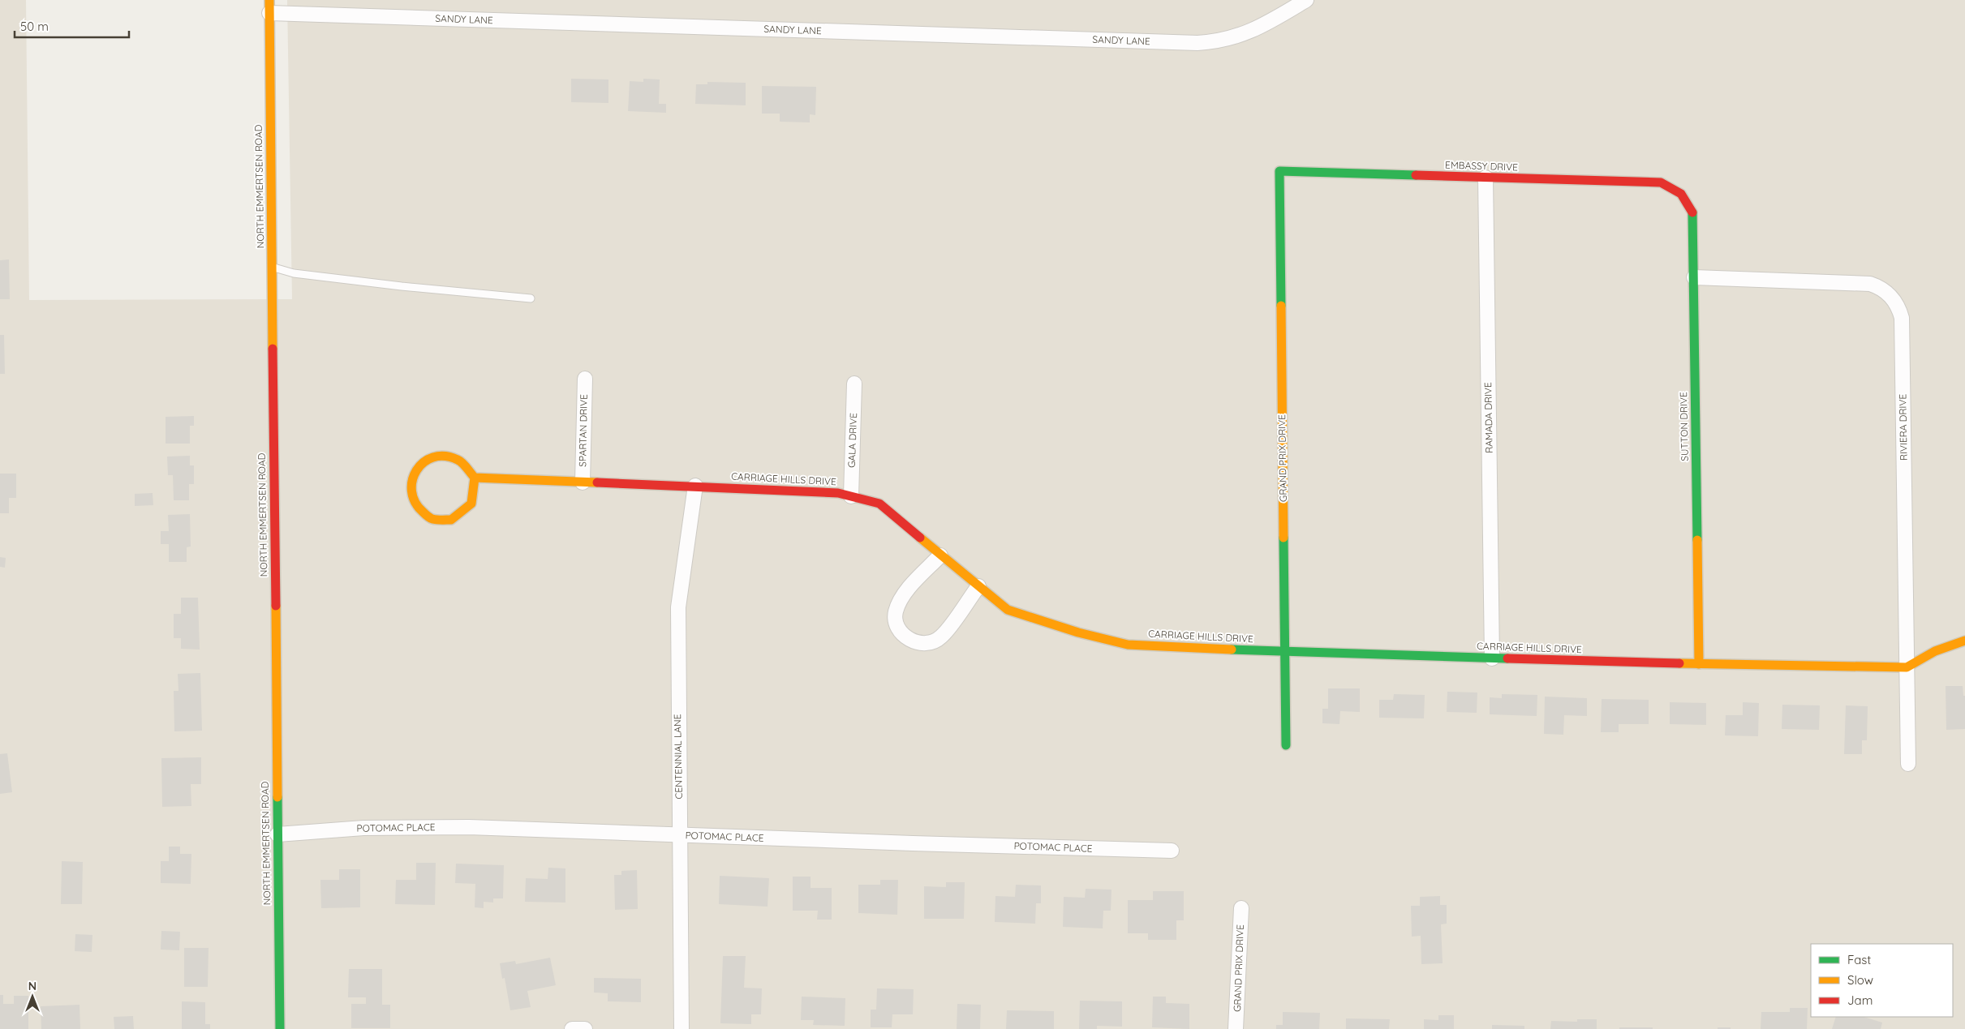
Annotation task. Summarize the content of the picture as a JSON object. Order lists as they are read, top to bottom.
{
  "streets": {
    "street": [
      "SANDY LANE",
      "EMBASSY DRIVE",
      "NORTH EMMERTSEN ROAD",
      "RAMADA DRIVE",
      "SUTTON DRIVE",
      "RIVIERA DRIVE",
      "SPARTAN DRIVE",
      "GALA DRIVE",
      "GRAND PRIX DRIVE",
      "CARRIAGE HILLS DRIVE",
      "CENTENNIAL LANE",
      "POTOMAC PLACE"
    ]
  },
  "crossings": [
    ["SANDY LANE", "NORTH EMMERTSEN ROAD"],
    ["EMBASSY DRIVE", "RAMADA DRIVE"],
    ["EMBASSY DRIVE", "SUTTON DRIVE"],
    ["EMBASSY DRIVE", "GRAND PRIX DRIVE"],
    ["NORTH EMMERTSEN ROAD", "POTOMAC PLACE"],
    ["RAMADA DRIVE", "CARRIAGE HILLS DRIVE"],
    ["SUTTON DRIVE", "RIVIERA DRIVE"],
    ["SUTTON DRIVE", "CARRIAGE HILLS DRIVE"],
    ["RIVIERA DRIVE", "CARRIAGE HILLS DRIVE"],
    ["SPARTAN DRIVE", "CARRIAGE HILLS DRIVE"],
    ["GALA DRIVE", "CARRIAGE HILLS DRIVE"],
    ["GRAND PRIX DRIVE", "CARRIAGE HILLS DRIVE"],
    ["CARRIAGE HILLS DRIVE", "CENTENNIAL LANE"],
    ["CENTENNIAL LANE", "POTOMAC PLACE"]
  ],
  "legend": ["Fast", "Slow", "Jam"],
  "scale_bar": "50 m",
  "north": "top"
}
